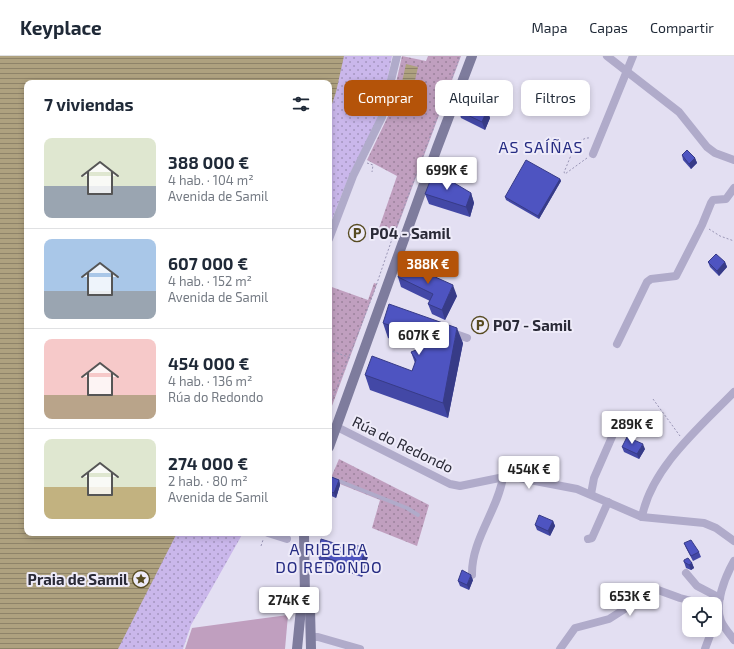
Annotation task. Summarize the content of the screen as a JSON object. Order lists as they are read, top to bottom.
{
  "streets": {
    "street": ["Rúa do Redondo"]
  },
  "districts": ["AS SAÍÑAS", "A RIBEIRA DO REDONDO"],
  "places": {
    "parking": ["P04 - Samil", "P07 - Samil"],
    "place": ["Praia de Samil"]
  },
  "page": {
    "header": "Keyplace",
    "nav": ["Mapa", "Capas", "Compartir"],
    "chip": ["Comprar", "Alquilar", "Filtros"],
    "heading": "7 viviendas",
    "list": [
      {
        "name": "388 000 €",
        "note": "4 hab. · 104 m² · Avenida de Samil"
      },
      {
        "name": "607 000 €",
        "note": "4 hab. · 152 m² · Avenida de Samil"
      },
      {
        "name": "454 000 €",
        "note": "4 hab. · 136 m² · Rúa do Redondo"
      },
      {
        "name": "274 000 €",
        "note": "2 hab. · 80 m² · Avenida de Samil"
      }
    ],
    "price": [
      "699K €",
      "388K €",
      "607K €",
      "289K €",
      "454K €",
      "653K €",
      "274K €"
    ]
  }
}
